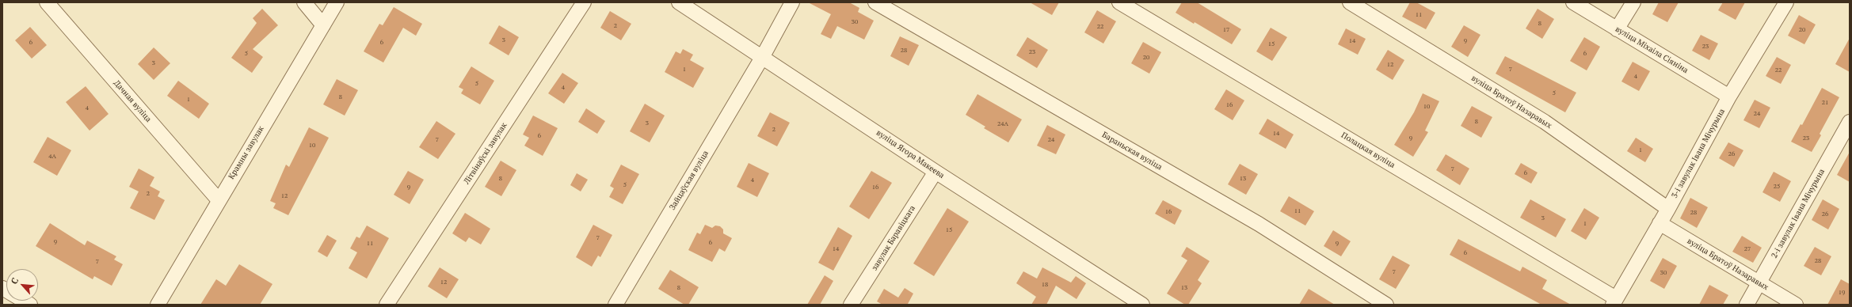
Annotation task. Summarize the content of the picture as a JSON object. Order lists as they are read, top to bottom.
{
  "streets": {
    "street": [
      "вуліца Міхаіла Сіяніна",
      "Дачная вуліца",
      "вуліца Братоў Назаравых",
      "Полацкая вуліца",
      "Бараньская вуліца",
      "Крамны завулак",
      "Літвінаўскі завулак",
      "3-і завулак Івана Мічурына",
      "вуліца Ягора Макеева",
      "Зайцаўская вуліца",
      "2-і завулак Івана Мічурына",
      "завулак Баравіцкага"
    ]
  },
  "crossings": [
    ["вуліца Міхаіла Сіяніна", "3-і завулак Івана Мічурына"],
    ["Дачная вуліца", "Крамны завулак"],
    ["вуліца Братоў Назаравых", "3-і завулак Івана Мічурына"],
    ["вуліца Братоў Назаравых", "2-і завулак Івана Мічурына"],
    ["Полацкая вуліца", "3-і завулак Івана Мічурына"],
    ["вуліца Ягора Макеева", "Зайцаўская вуліца"],
    ["вуліца Ягора Макеева", "завулак Баравіцкага"]
  ],
  "house_numbers": [
    "11",
    "30",
    "8",
    "2",
    "22",
    "17",
    "20",
    "3",
    "14",
    "9",
    "6",
    "6",
    "15",
    "23",
    "28",
    "23",
    "5",
    "6",
    "20",
    "3",
    "12",
    "1",
    "7",
    "22",
    "4",
    "5",
    "4",
    "5",
    "8",
    "1",
    "21",
    "16",
    "10",
    "4",
    "24",
    "8",
    "3",
    "24А",
    "2",
    "14",
    "6",
    "9",
    "23",
    "7",
    "24",
    "10",
    "1",
    "26",
    "4А",
    "7",
    "6",
    "8",
    "13",
    "4",
    "5",
    "25",
    "9",
    "16",
    "2",
    "12",
    "11",
    "16",
    "28",
    "26",
    "3",
    "1",
    "15",
    "7",
    "9",
    "6",
    "11",
    "9",
    "14",
    "27",
    "6",
    "28",
    "7",
    "7",
    "30",
    "12",
    "18",
    "8",
    "13",
    "19"
  ],
  "north": "top left"
}
